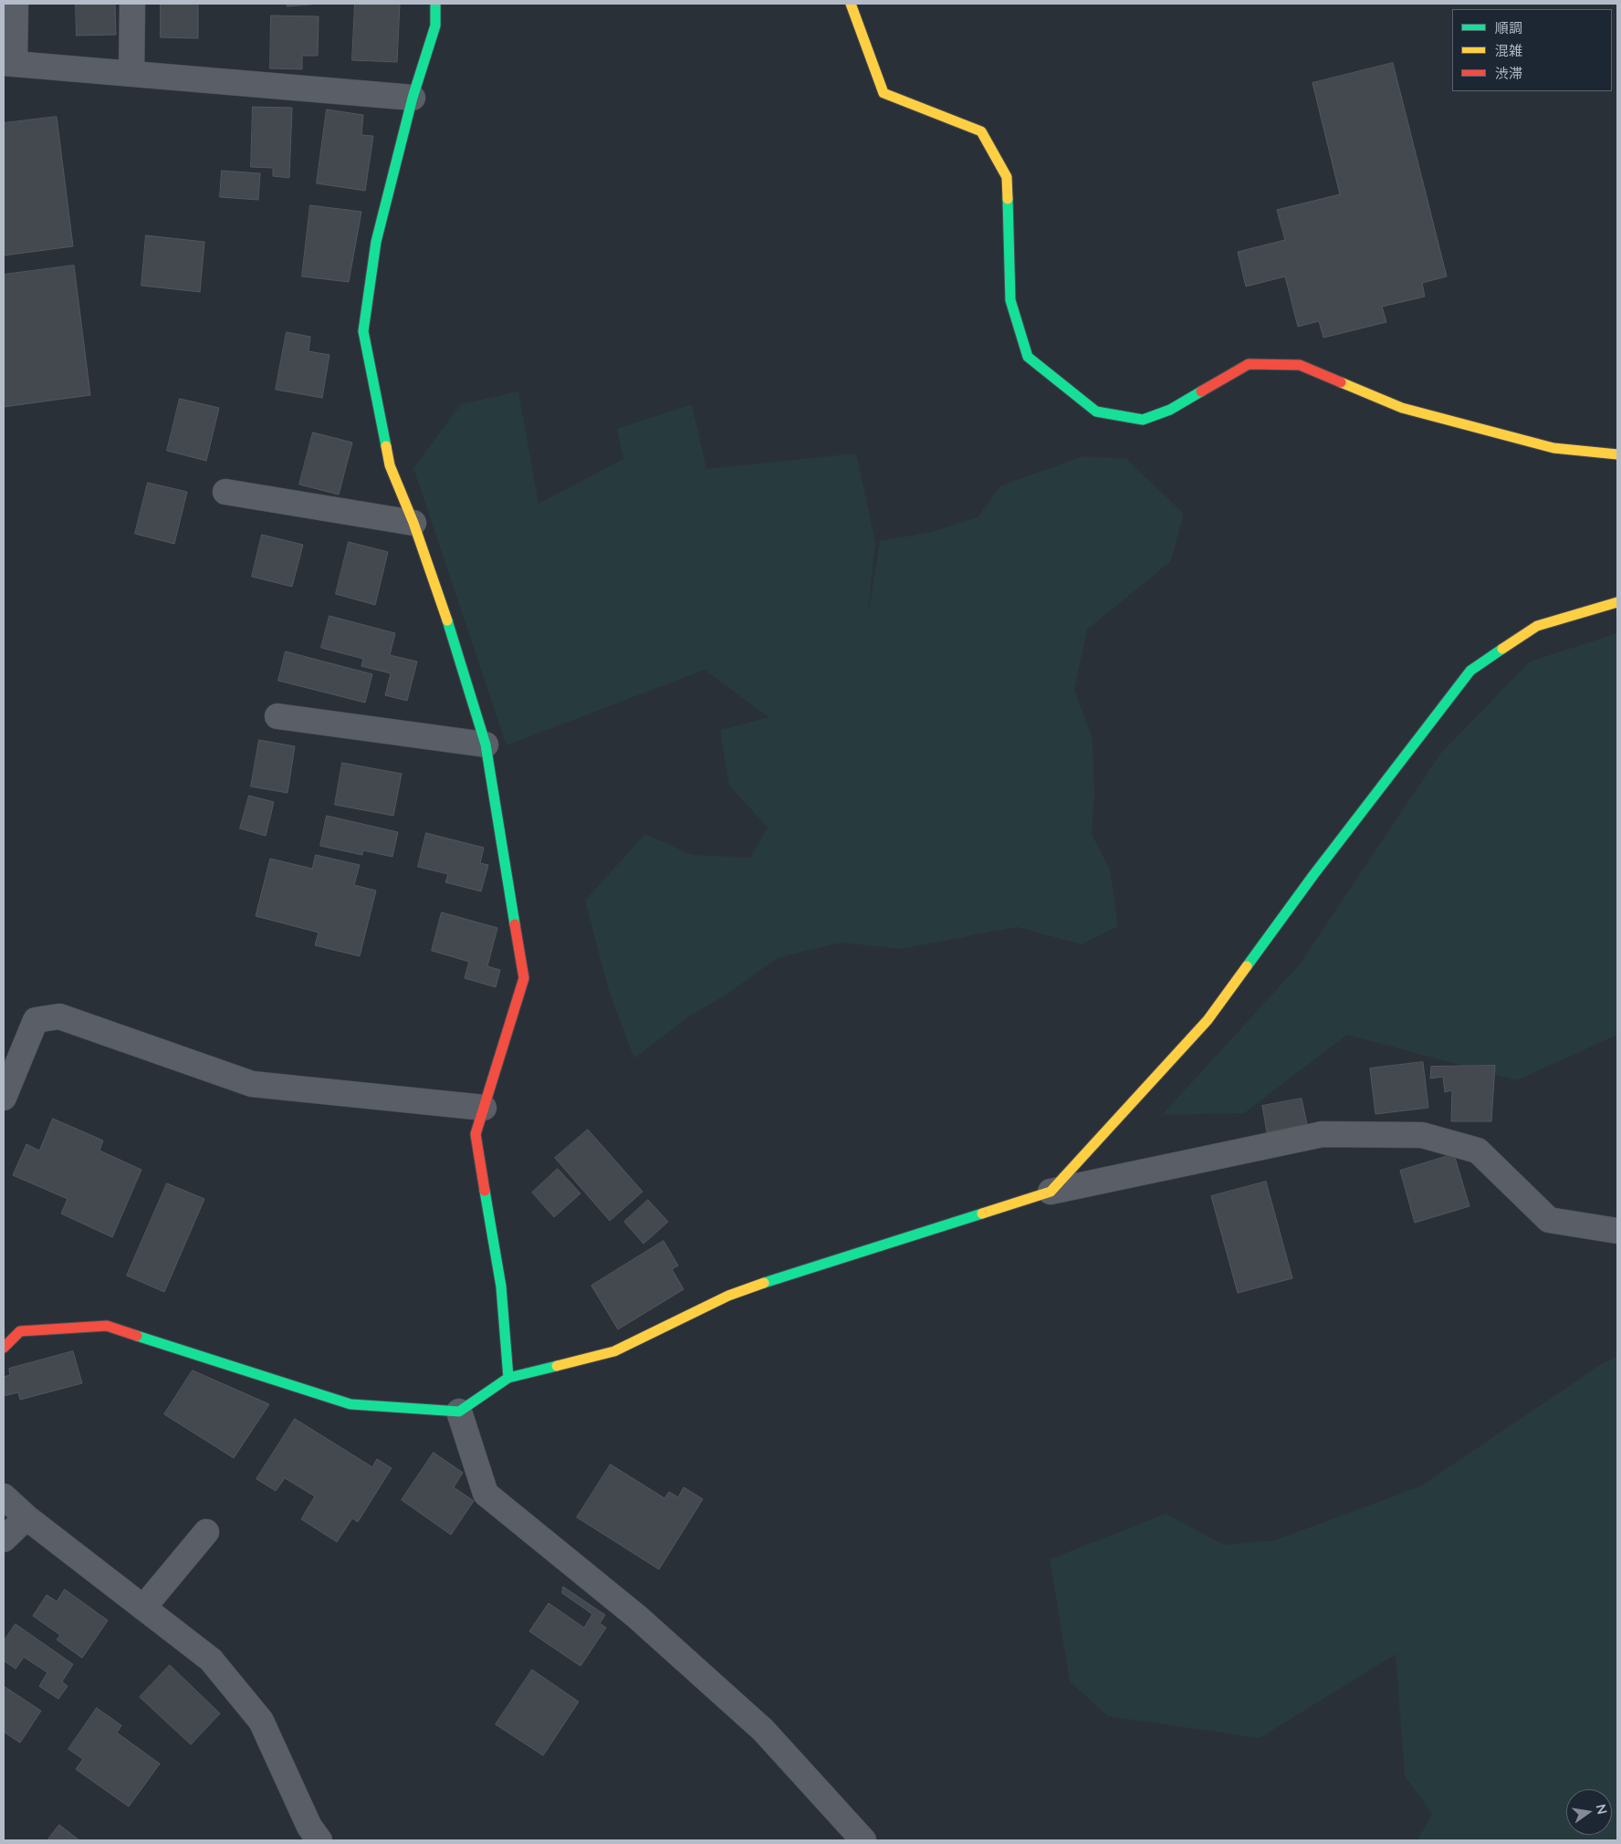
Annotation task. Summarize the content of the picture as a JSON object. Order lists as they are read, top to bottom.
{
  "legend": ["順調", "混雑", "渋滞"],
  "north": "right"
}
